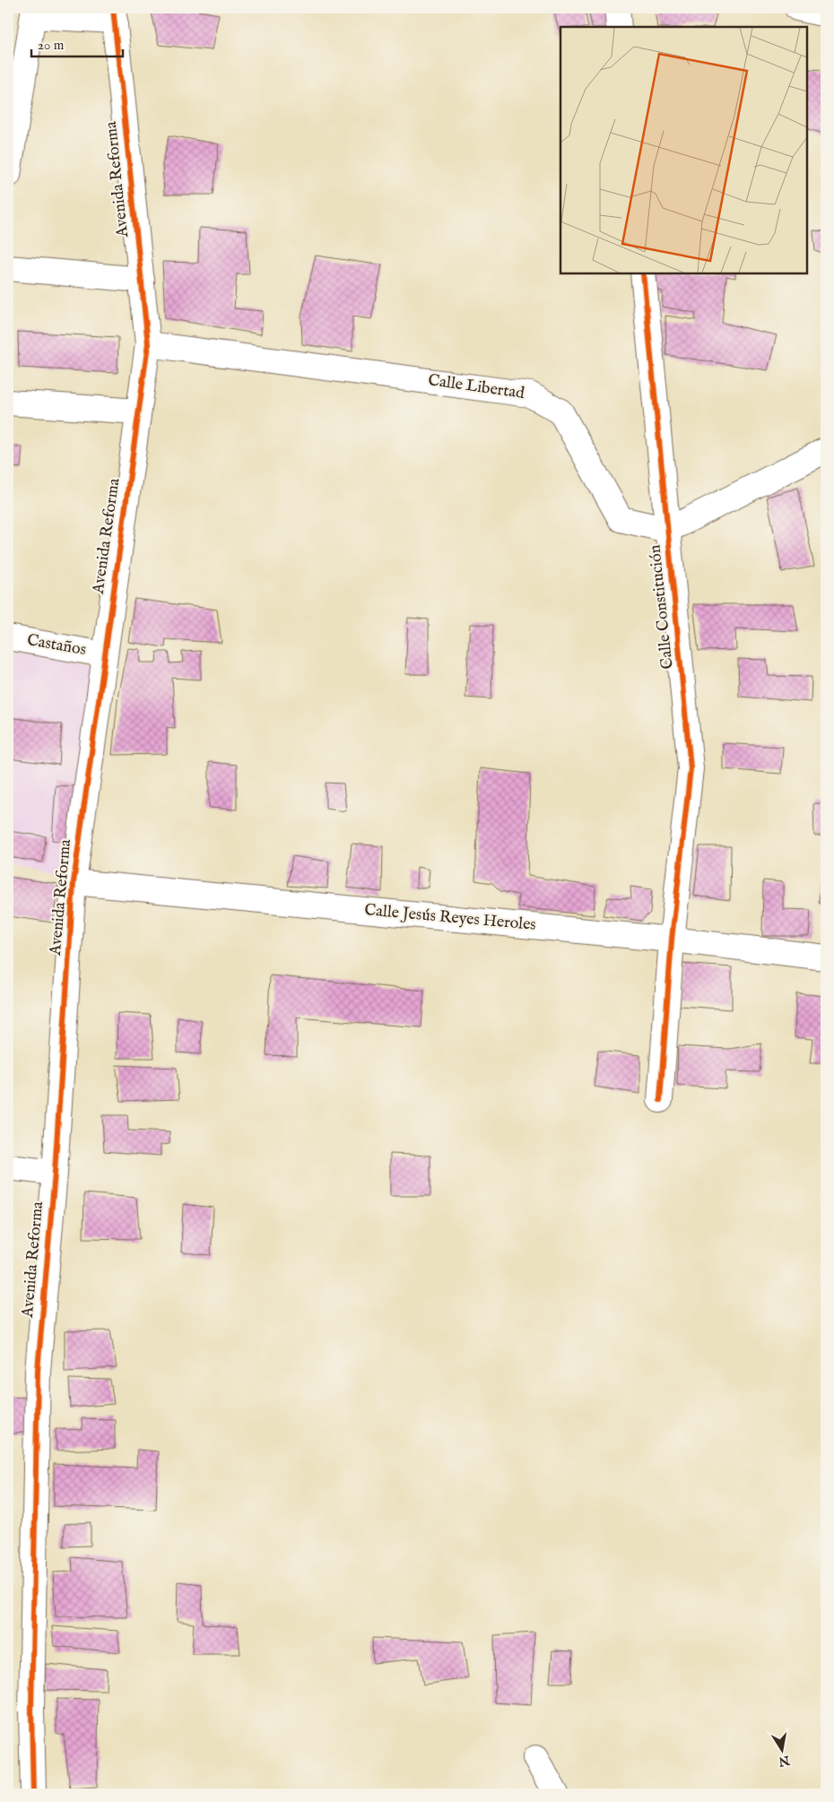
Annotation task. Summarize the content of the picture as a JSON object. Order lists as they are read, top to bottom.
{
  "streets": {
    "street": [
      "Avenida Reforma",
      "Calle Libertad",
      "Calle Constitución",
      "Castaños",
      "Calle Jesús Reyes Heroles"
    ]
  },
  "crossings": [
    ["Avenida Reforma", "Calle Libertad"],
    ["Avenida Reforma", "Castaños"],
    ["Avenida Reforma", "Calle Jesús Reyes Heroles"],
    ["Calle Libertad", "Calle Constitución"],
    ["Calle Constitución", "Calle Jesús Reyes Heroles"]
  ],
  "scale_bar": "20 m",
  "north": "bottom"
}
